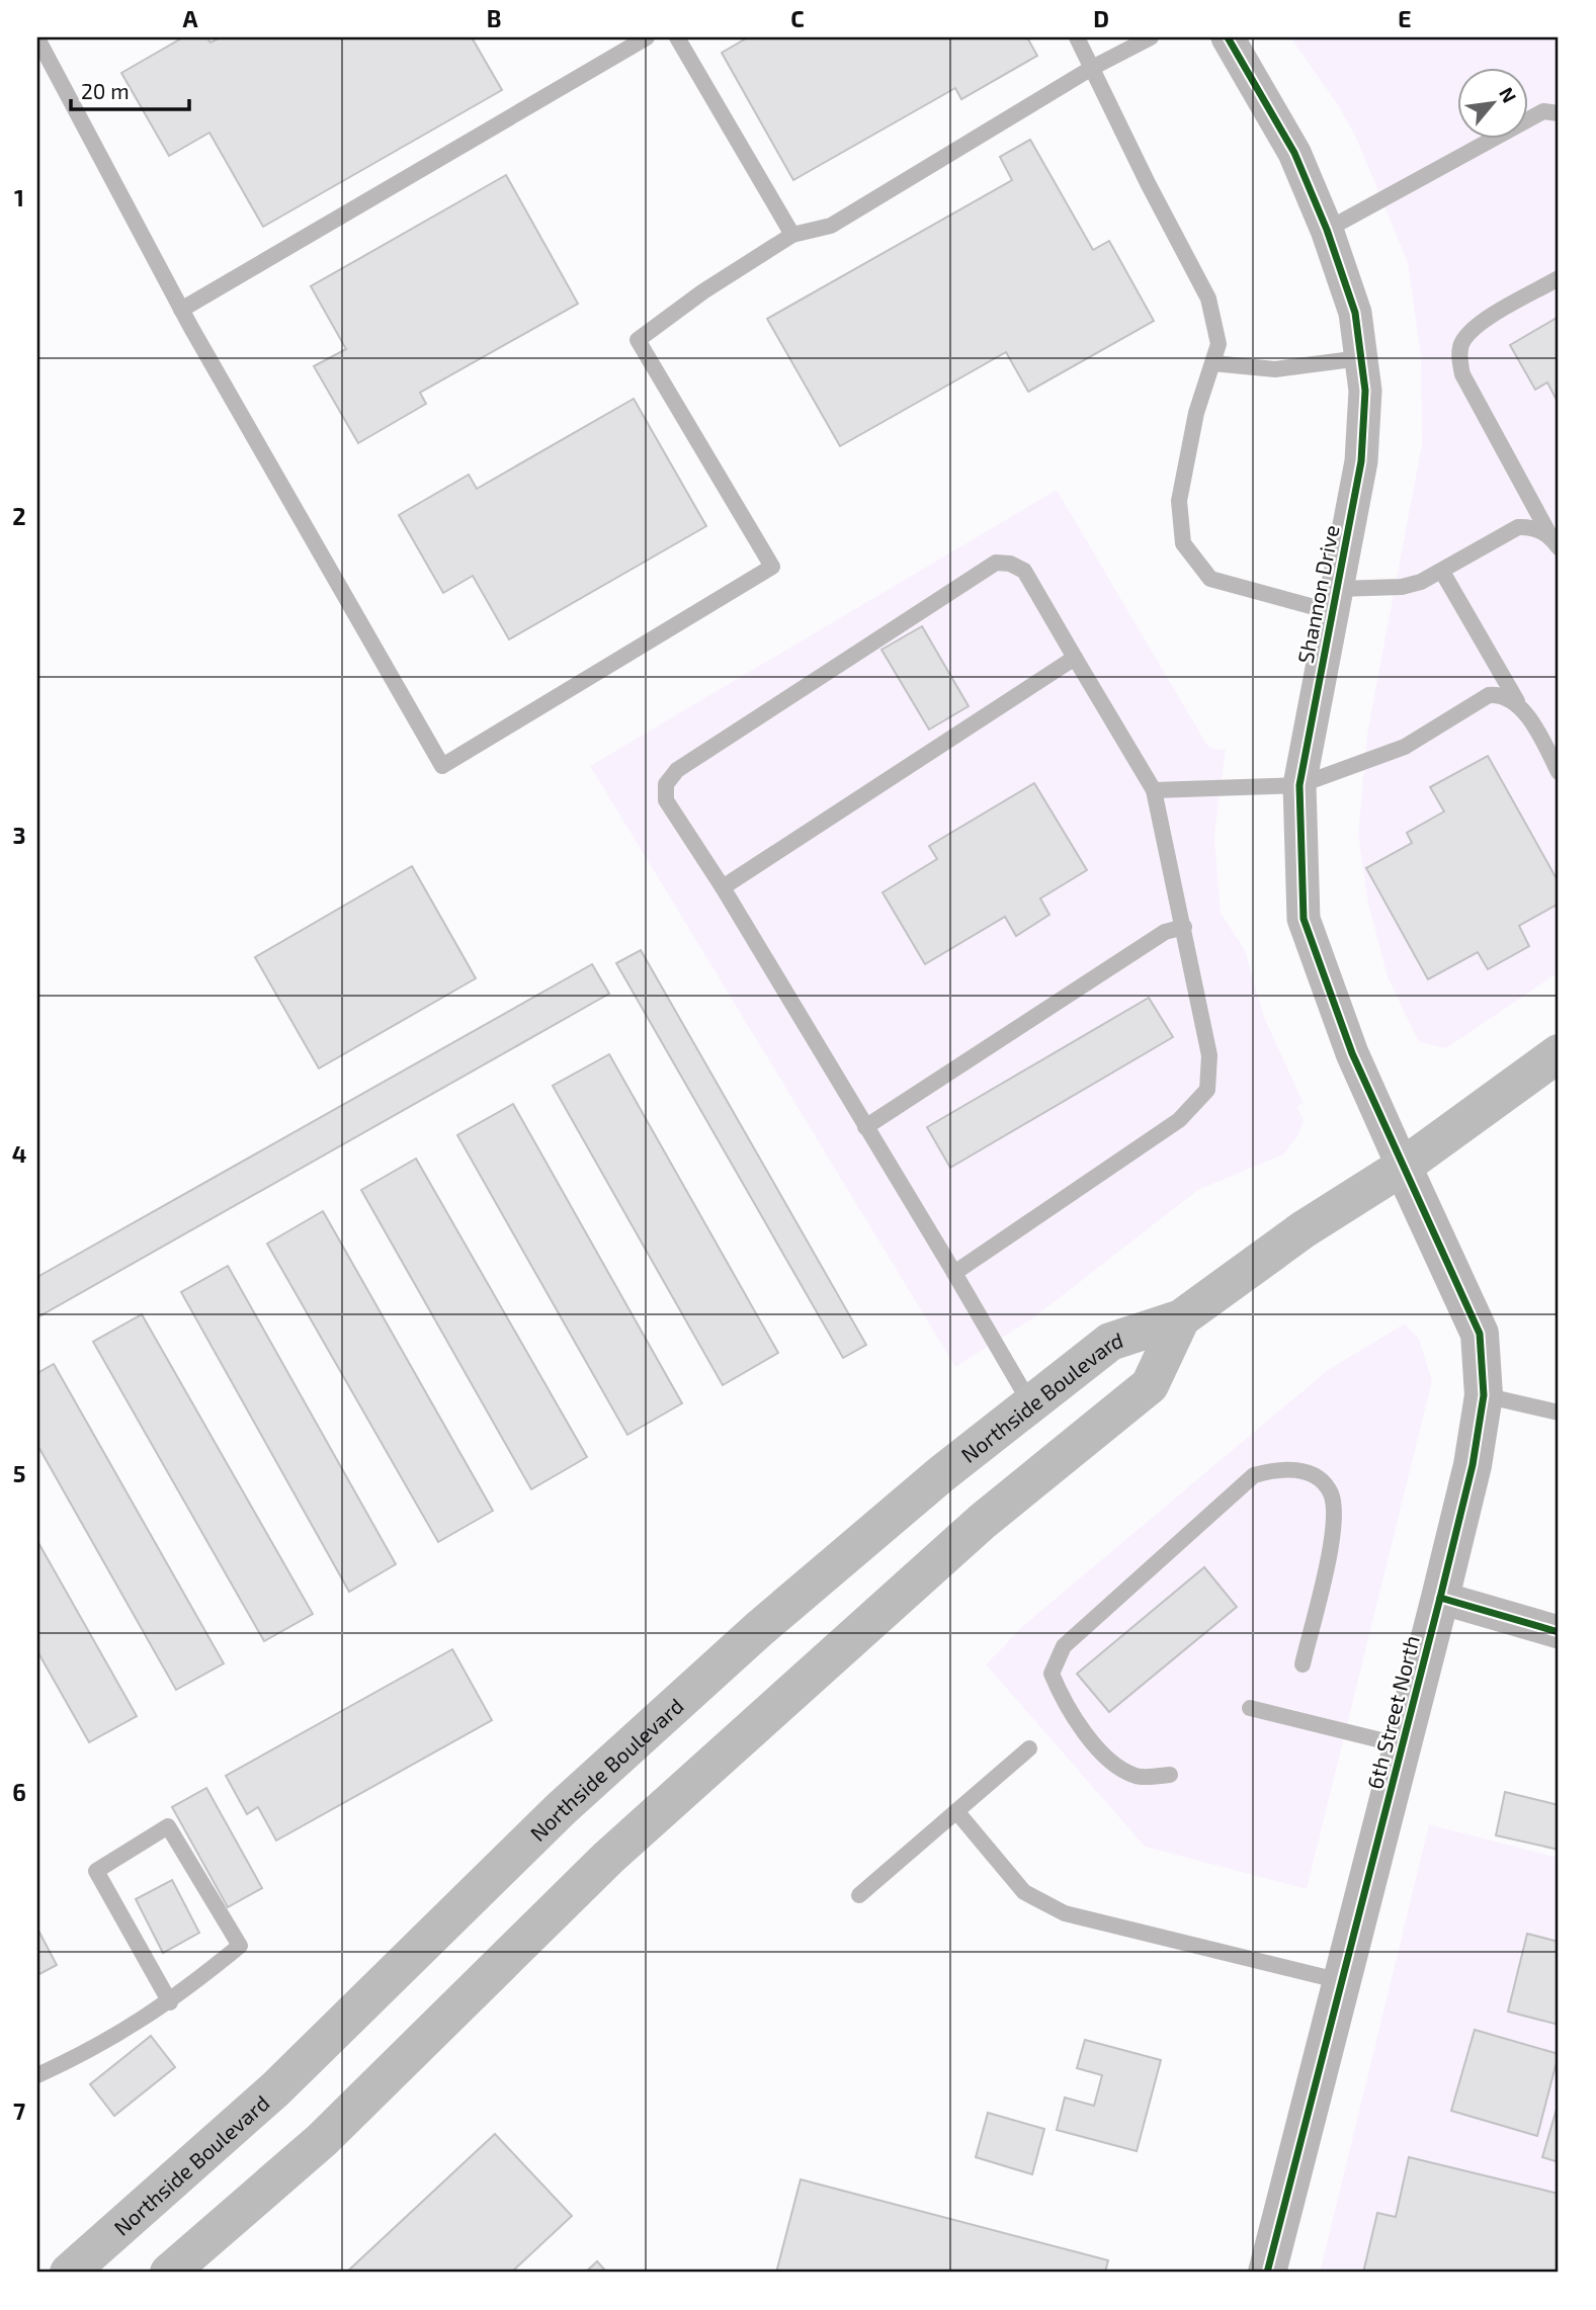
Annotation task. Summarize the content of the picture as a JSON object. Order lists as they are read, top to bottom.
{
  "streets": {
    "main road": ["Northside Boulevard"],
    "street": ["Shannon Drive", "6th Street North"]
  },
  "crossings": [
    ["Shannon Drive", "Northside Boulevard"],
    ["Shannon Drive", "6th Street North"],
    ["Northside Boulevard", "6th Street North"]
  ],
  "scale_bar": "20 m",
  "north": "top right",
  "grid": {
    "columns": [
      "A",
      "B",
      "C",
      "D",
      "E"
    ],
    "rows": [
      "1",
      "2",
      "3",
      "4",
      "5",
      "6",
      "7"
    ]
  }
}
